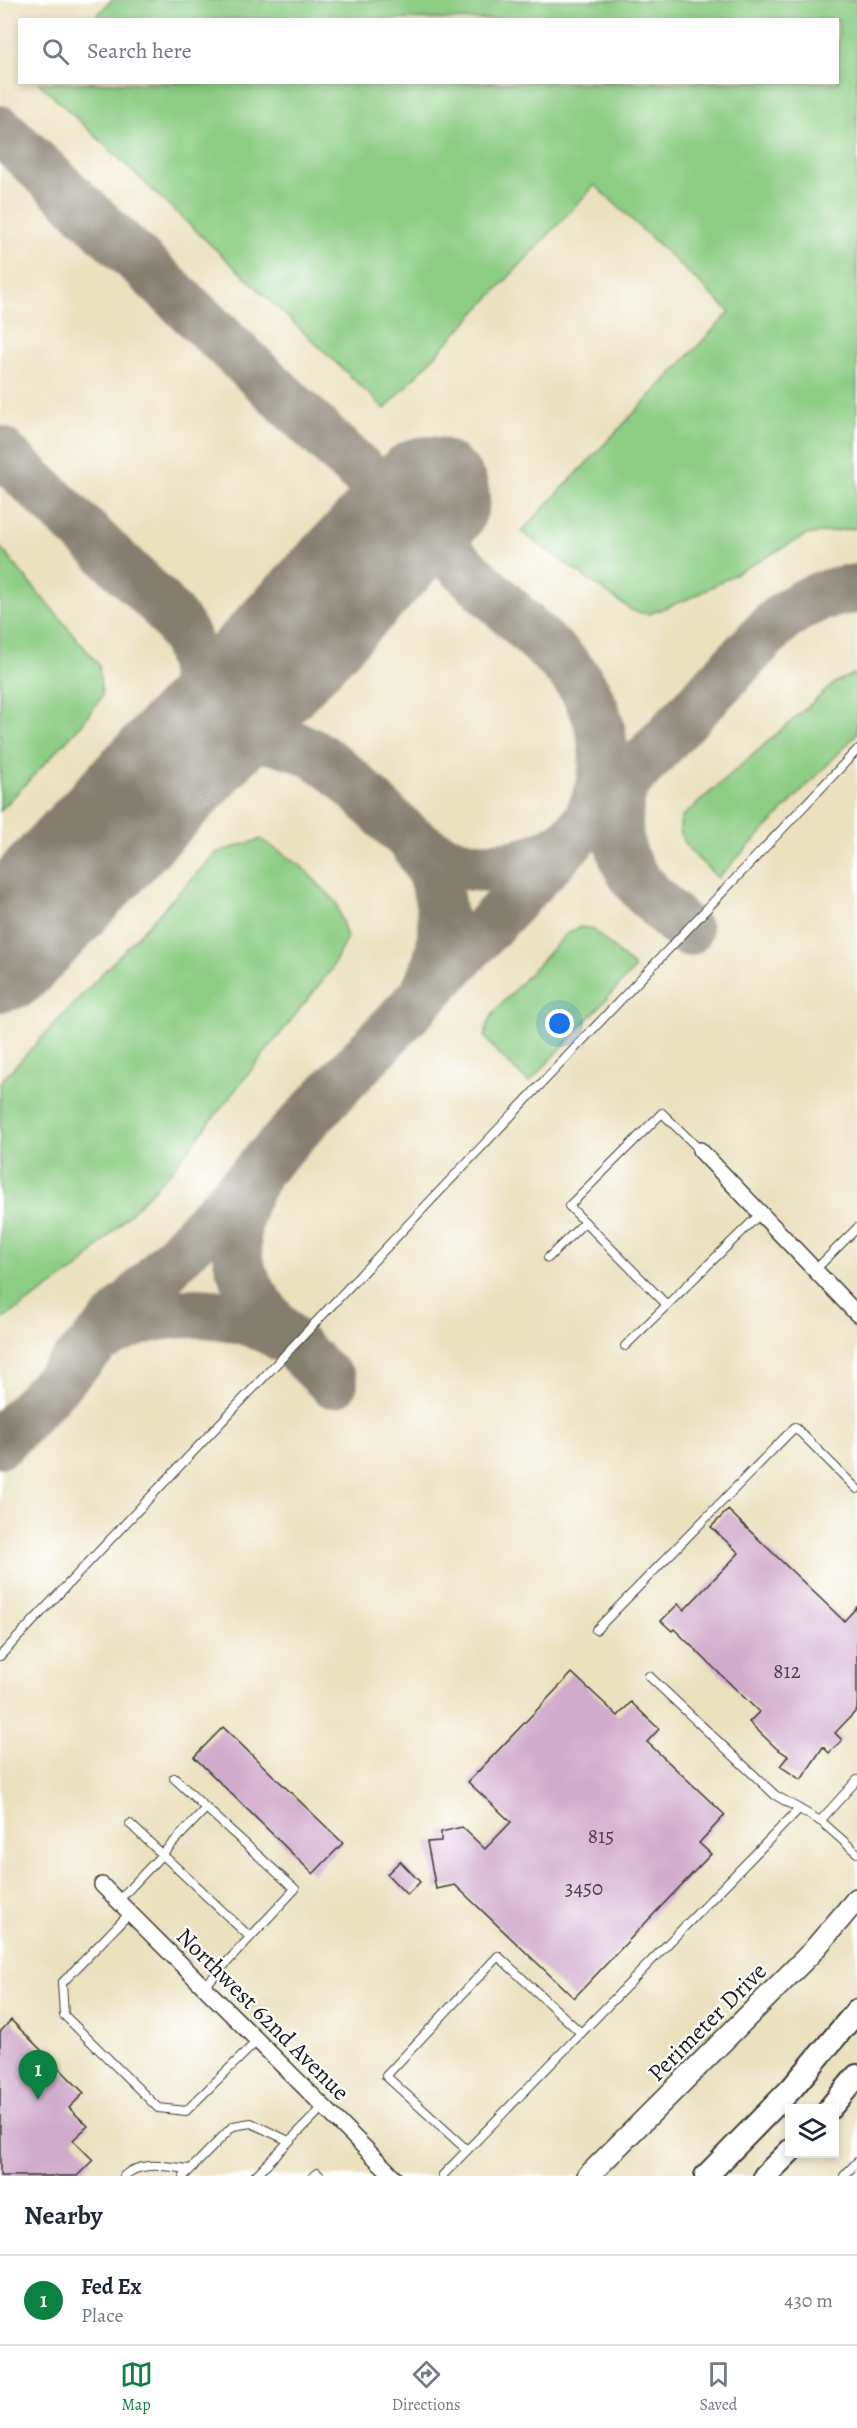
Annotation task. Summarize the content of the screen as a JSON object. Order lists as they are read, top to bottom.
{
  "streets": {
    "street": ["Northwest 62nd Avenue", "Perimeter Drive"]
  },
  "house_numbers": ["812", "815", "3450"],
  "page": {
    "search": "Search here",
    "pins": "1",
    "heading": "Nearby",
    "list": [
      {
        "mark": "1",
        "name": "Fed Ex",
        "note": "Place",
        "value": "430 m"
      }
    ],
    "nav": ["Map", "Directions", "Saved"]
  }
}
